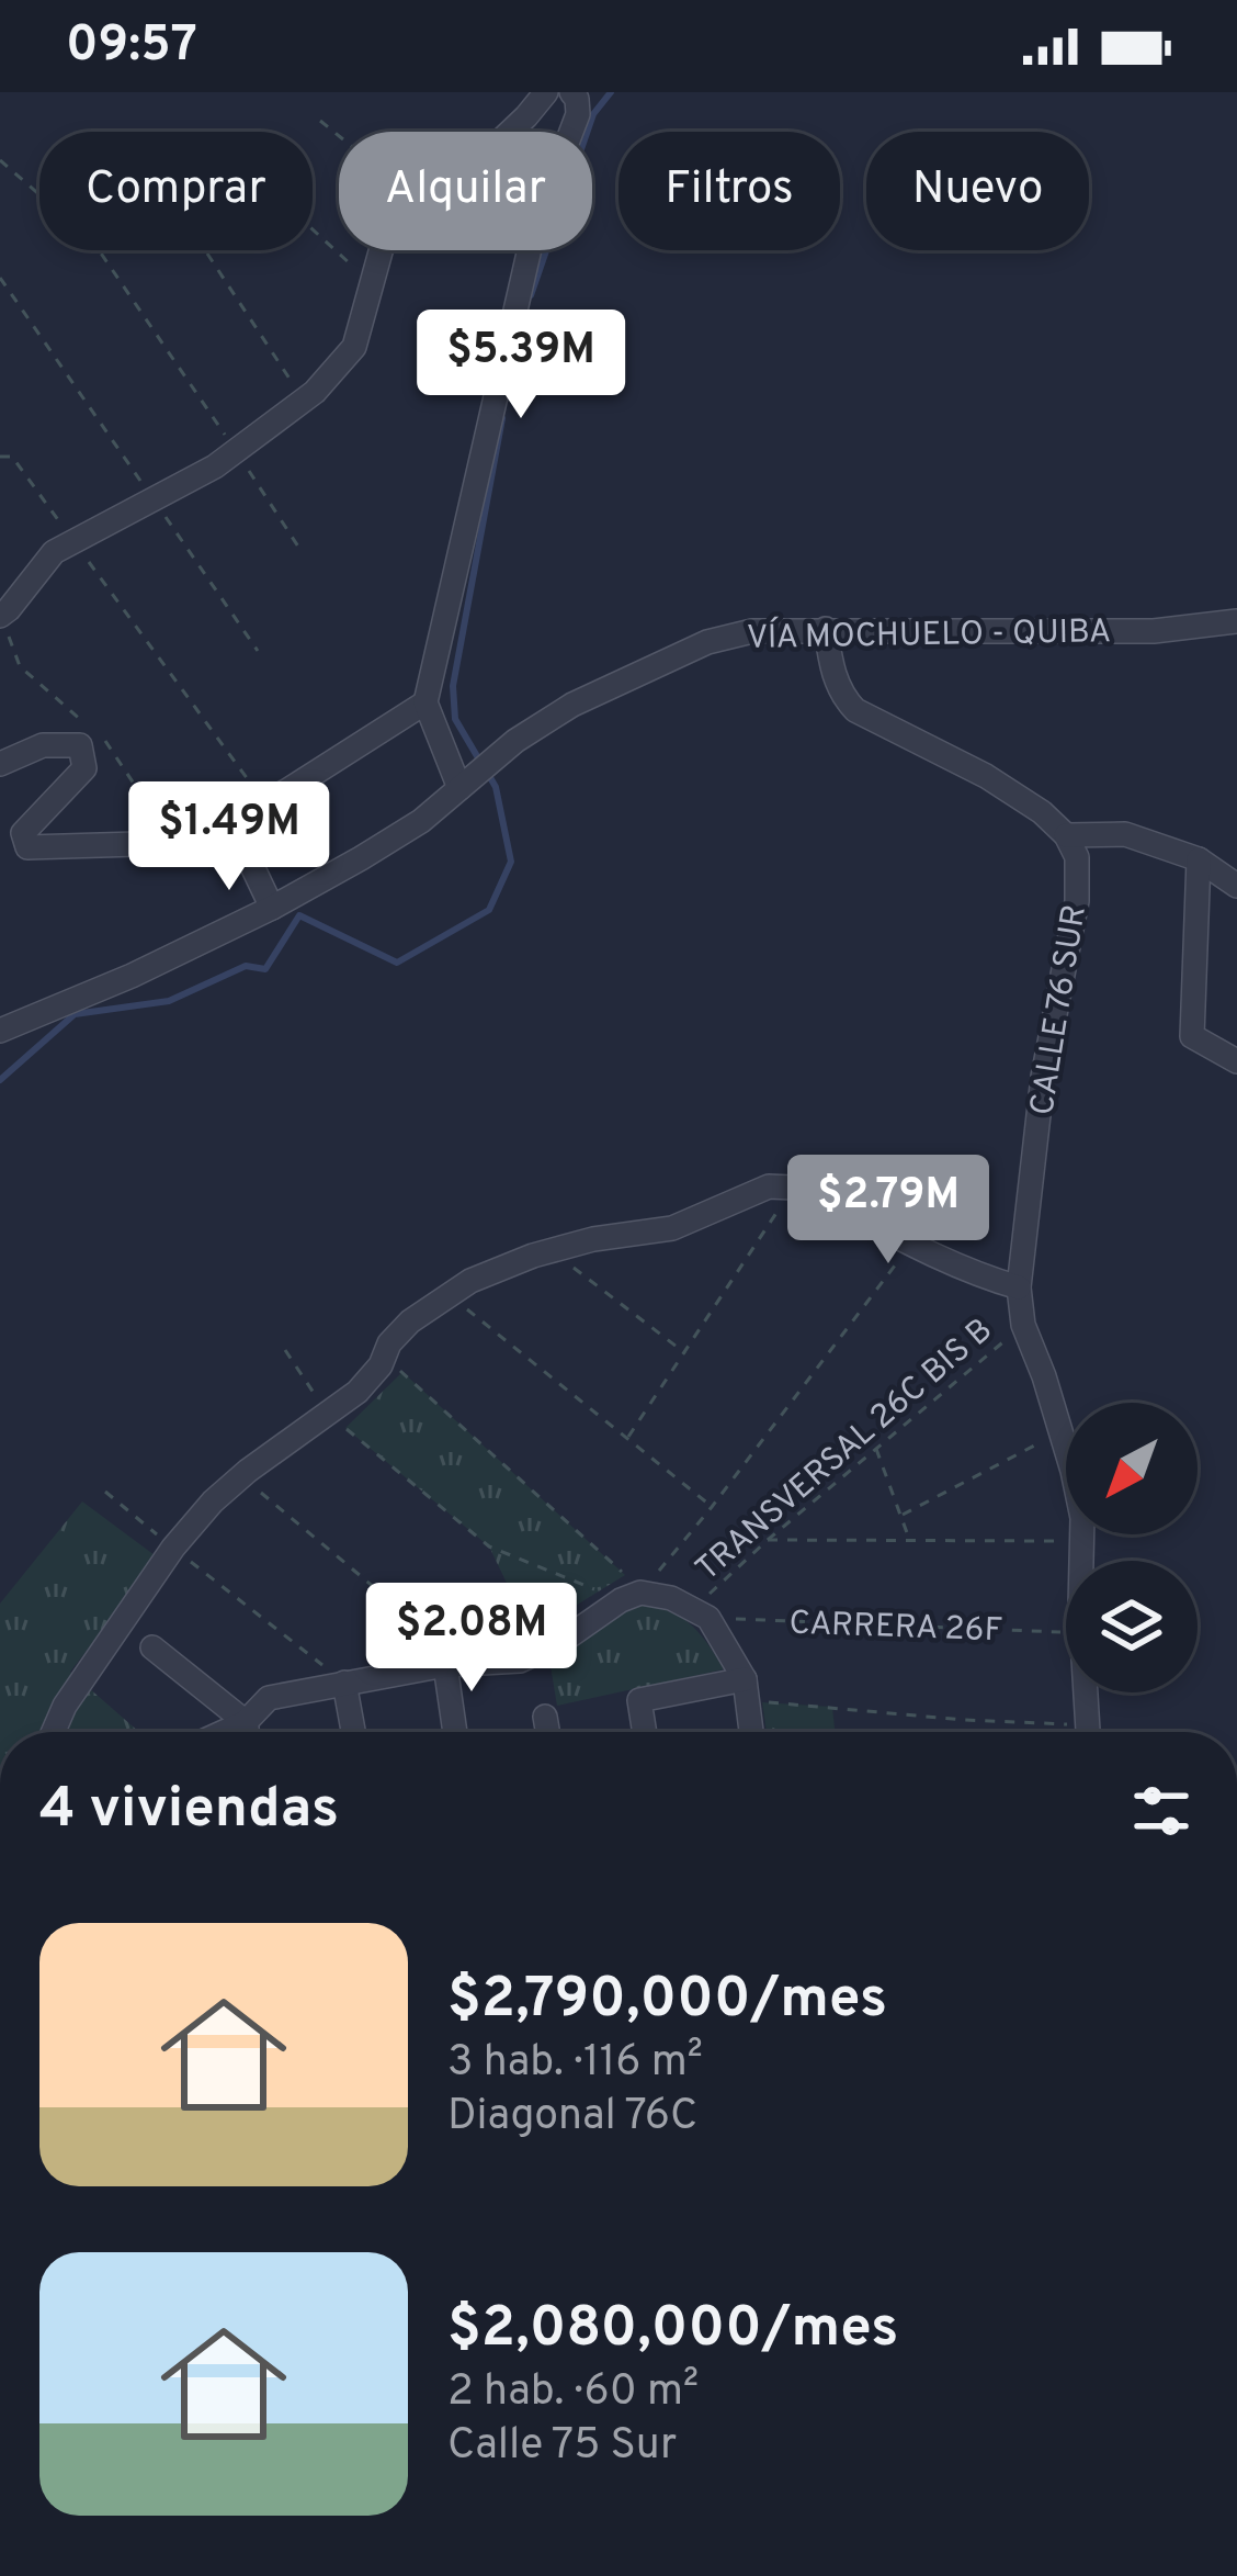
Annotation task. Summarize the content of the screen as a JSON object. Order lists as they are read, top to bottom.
{
  "streets": {
    "street": ["VÍA MOCHUELO - QUIBA", "CALLE 76 SUR"],
    "path": ["TRANSVERSAL 26C BIS B", "CARRERA 26F"]
  },
  "crossings": [
    ["CALLE 76 SUR", "TRANSVERSAL 26C BIS B"],
    ["TRANSVERSAL 26C BIS B", "CARRERA 26F"]
  ],
  "north": "bottom left",
  "page": {
    "status": "09:57",
    "chip": [
      "Comprar",
      "Alquilar",
      "Filtros",
      "Nuevo"
    ],
    "price": [
      "$5.39M",
      "$1.49M",
      "$2.79M",
      "$2.08M"
    ],
    "heading": "4 viviendas",
    "list": [
      {
        "name": "$2,790,000/mes",
        "note": "3 hab. · 116 m² · Diagonal 76C"
      },
      {
        "name": "$2,080,000/mes",
        "note": "2 hab. · 60 m² · Calle 75 Sur"
      }
    ]
  }
}
